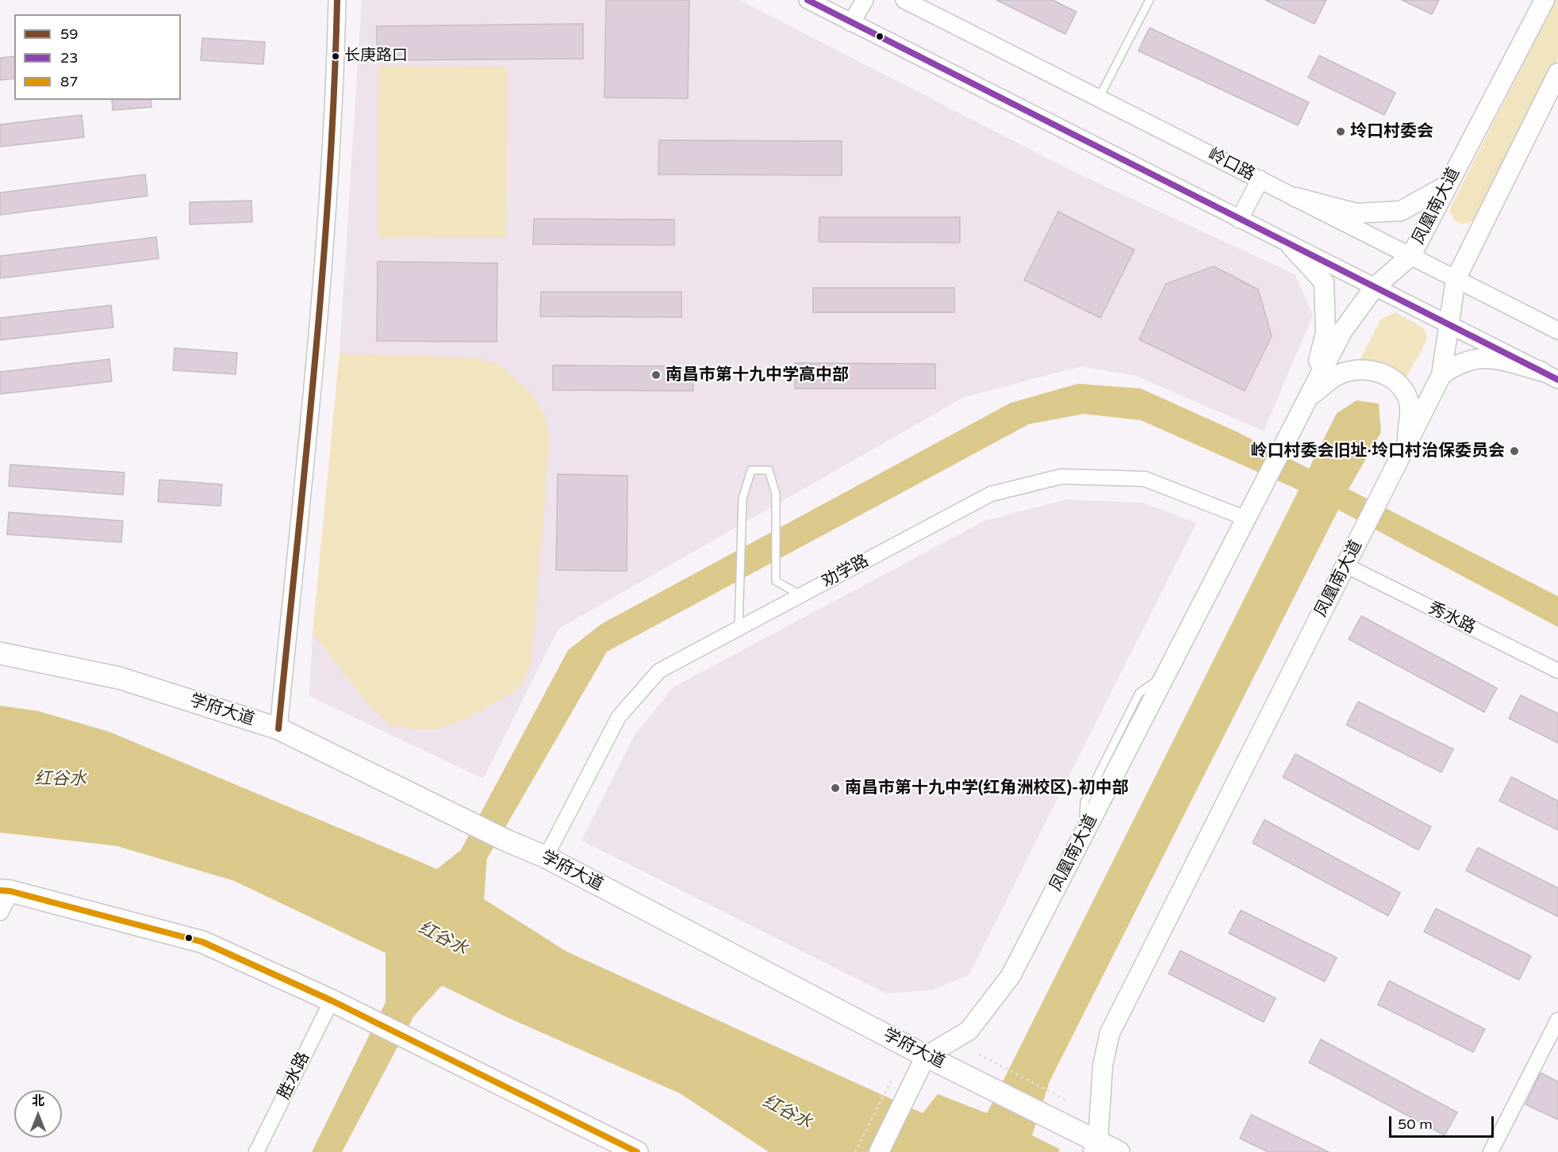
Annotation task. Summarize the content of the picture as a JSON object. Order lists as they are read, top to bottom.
{
  "streets": {
    "main road": ["凤凰南大道", "学府大道"],
    "street": [
      "岭口路",
      "劝学路",
      "秀水路",
      "胜水路"
    ]
  },
  "crossings": [
    ["岭口路", "凤凰南大道"],
    ["凤凰南大道", "劝学路"],
    ["凤凰南大道", "秀水路"],
    ["凤凰南大道", "学府大道"],
    ["劝学路", "学府大道"]
  ],
  "water": ["红谷水"],
  "places": [
    "长庚路口",
    "坽口村委会",
    "南昌市第十九中学高中部",
    "岭口村委会旧址·坽口村治保委员会",
    "南昌市第十九中学(红角洲校区)-初中部"
  ],
  "lines": ["transit line 59", "transit line 23", "transit line 87"],
  "legend": ["59", "23", "87"],
  "scale_bar": "50 m",
  "north": "top"
}
